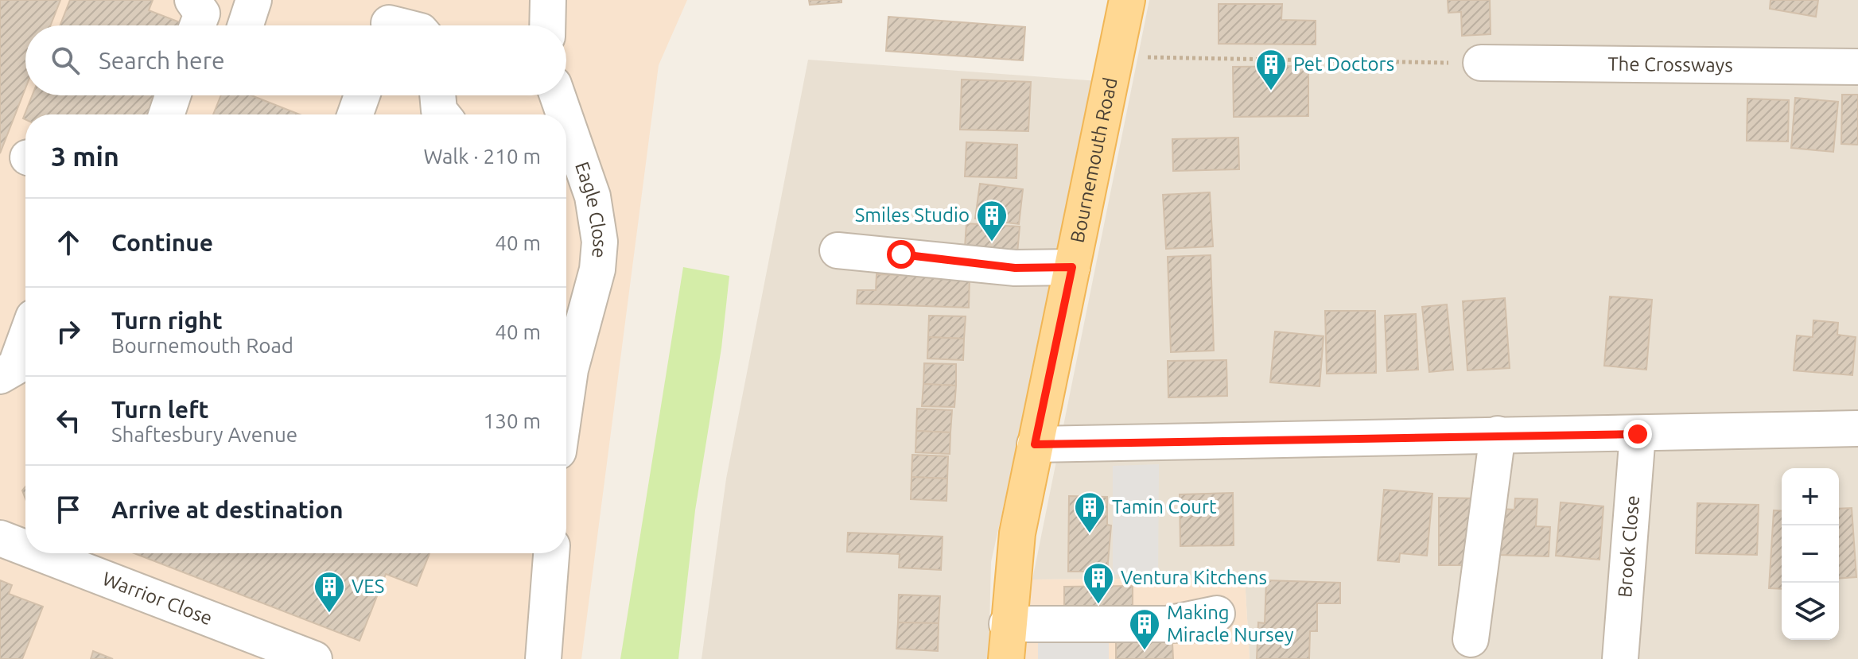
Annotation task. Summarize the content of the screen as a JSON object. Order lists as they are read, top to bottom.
{
  "streets": {
    "main road": ["Bournemouth Road"],
    "street": [
      "The Crossways",
      "Eagle Close",
      "Brook Close",
      "Warrior Close"
    ]
  },
  "places": {
    "building": [
      "Pet Doctors",
      "Smiles Studio",
      "Tamin Court",
      "Ventura Kitchens",
      "VES",
      "Making Miracle Nursey"
    ]
  },
  "page": {
    "search": "Search here",
    "heading": ["3 min", "Walk · 210 m"],
    "list": [
      ["Continue", "40 m"],
      ["Turn right", "Bournemouth Road", "40 m"],
      ["Turn left", "Shaftesbury Avenue", "130 m"],
      "Arrive at destination"
    ],
    "map_buttons": ["+", "−"]
  }
}
